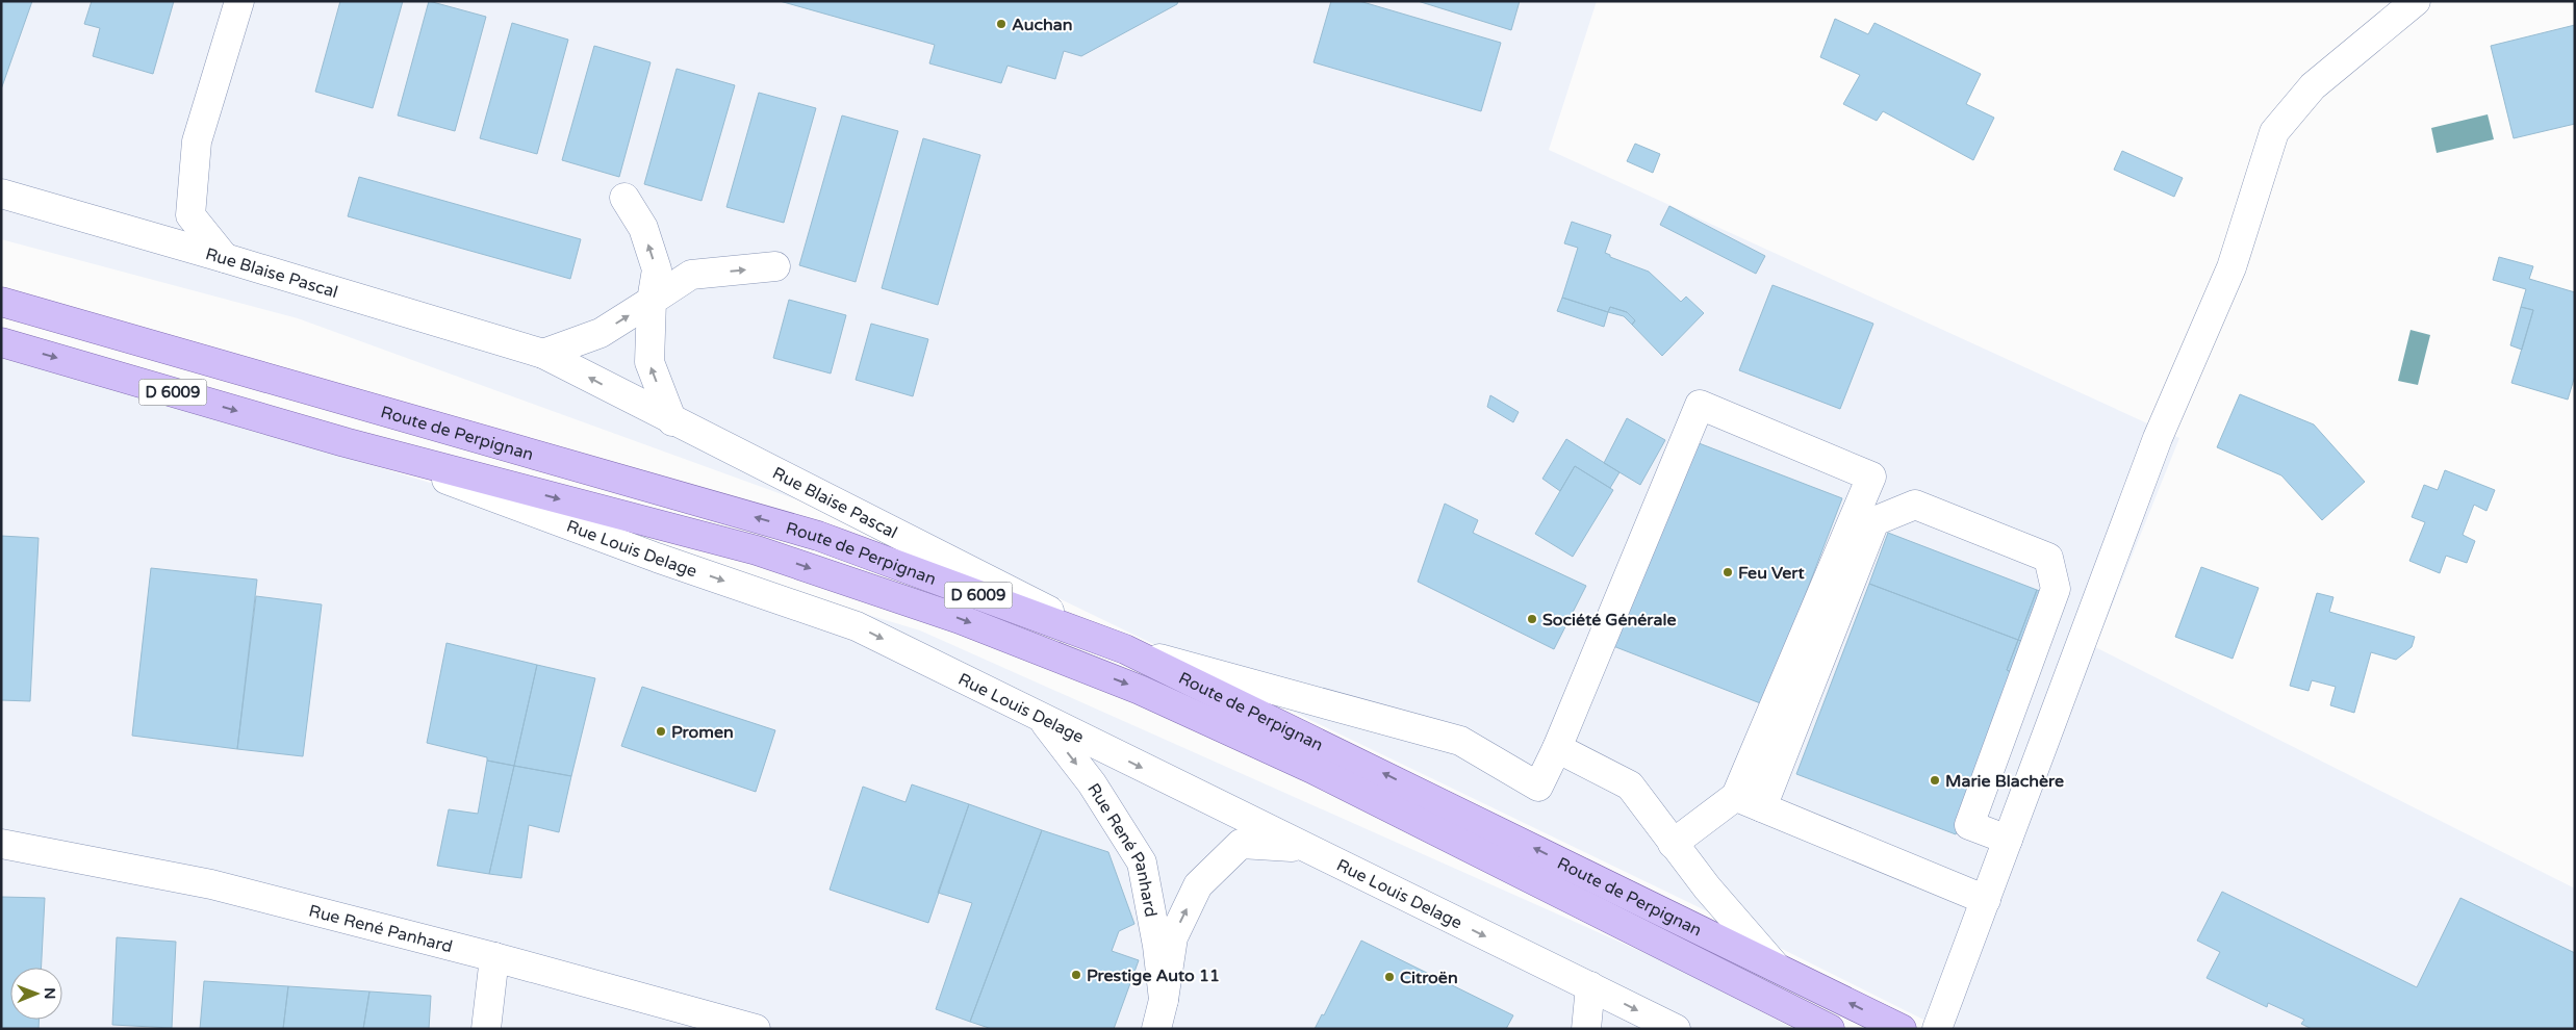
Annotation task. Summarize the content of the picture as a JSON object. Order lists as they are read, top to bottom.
{
  "streets": {
    "main road": ["D 6009", "Route de Perpignan"],
    "street": ["Rue Blaise Pascal", "Rue Louis Delage", "Rue René Panhard"]
  },
  "crossings": [
    ["Rue Blaise Pascal", "Route de Perpignan"],
    ["Route de Perpignan", "Rue Louis Delage"],
    ["Rue Louis Delage", "Rue René Panhard"]
  ],
  "one_way": ["Rue Louis Delage"],
  "places": [
    "Auchan",
    "Feu Vert",
    "Société Générale",
    "Promen",
    "Marie Blachère",
    "Prestige Auto 11",
    "Citroën"
  ],
  "north": "right"
}
